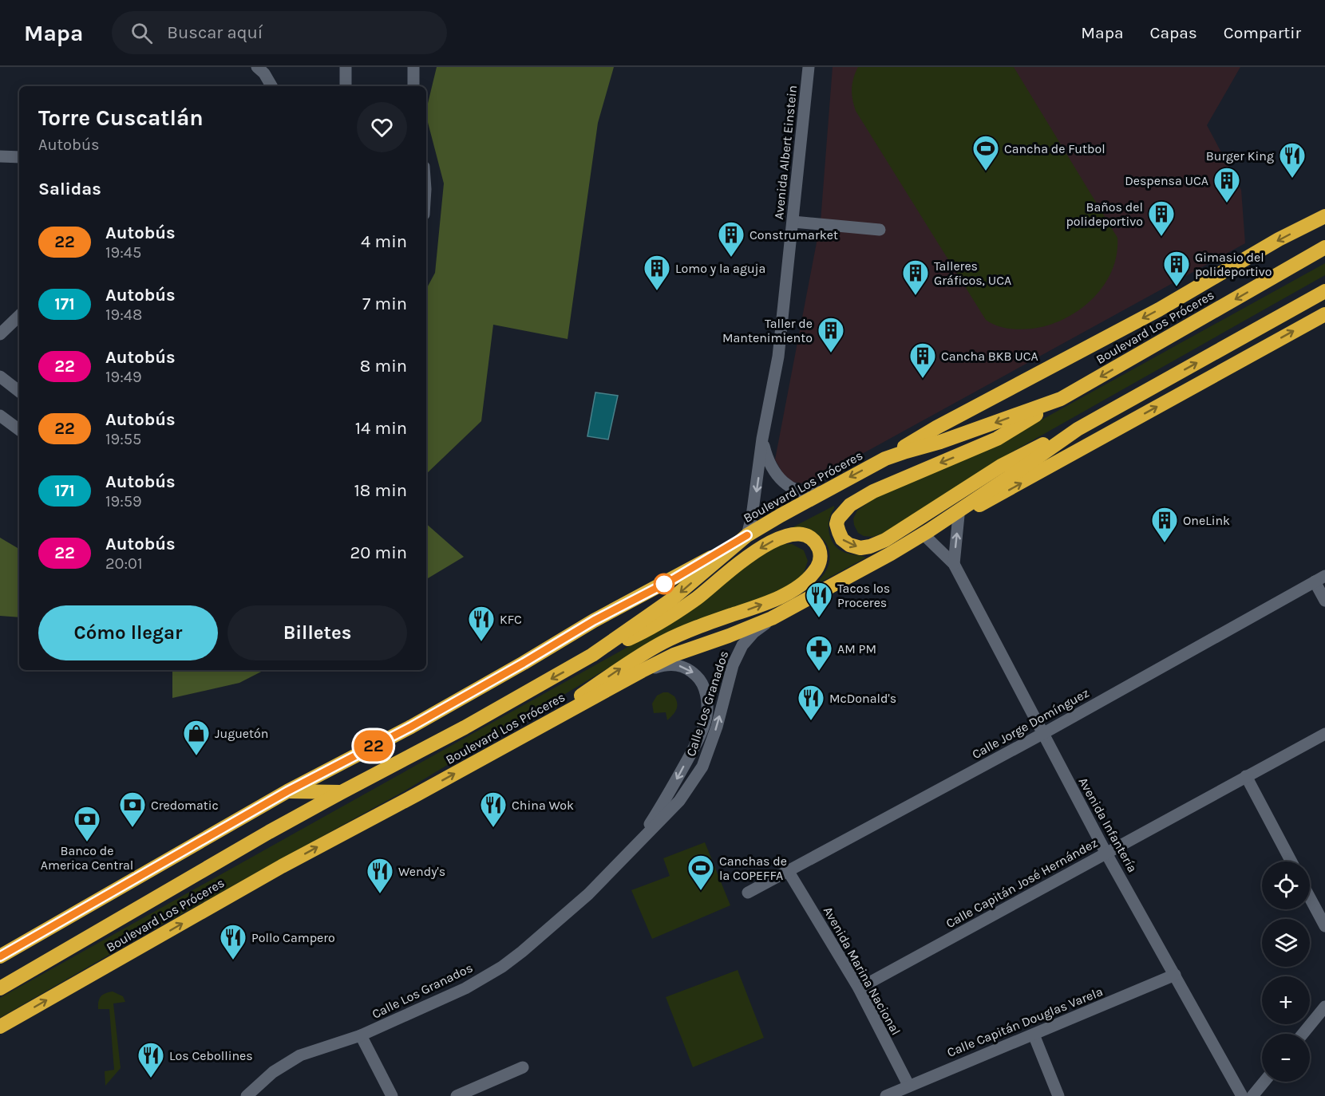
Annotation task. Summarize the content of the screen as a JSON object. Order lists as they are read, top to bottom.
{
  "streets": {
    "highway": ["Boulevard Los Próceres"],
    "street": [
      "Avenida Albert Einstein",
      "Calle Los Granados",
      "Calle Jorge Domínguez",
      "Avenida Infantería",
      "Calle Capitán José Hernández",
      "Avenida Marina Nacional",
      "Calle Capitán Douglas Varela"
    ]
  },
  "crossings": [
    ["Avenida Albert Einstein", "Boulevard Los Próceres"],
    ["Boulevard Los Próceres", "Calle Los Granados"],
    ["Boulevard Los Próceres", "Avenida Infantería"],
    ["Calle Jorge Domínguez", "Avenida Infantería"],
    ["Calle Jorge Domínguez", "Avenida Marina Nacional"],
    ["Avenida Infantería", "Calle Capitán José Hernández"],
    ["Avenida Infantería", "Calle Capitán Douglas Varela"],
    ["Calle Capitán José Hernández", "Avenida Marina Nacional"],
    ["Avenida Marina Nacional", "Calle Capitán Douglas Varela"]
  ],
  "places": {
    "sports": ["Cancha de Futbol", "Canchas de la COPEFFA"],
    "restaurant": [
      "Burger King",
      "Tacos los Proceres",
      "KFC",
      "McDonald's",
      "China Wok",
      "Wendy's",
      "Pollo Campero",
      "Los Cebollines"
    ],
    "building": [
      "Despensa UCA",
      "Baños del polideportivo",
      "Construmarket",
      "Gimasio del polideportivo",
      "Lomo y la aguja",
      "Talleres Gráficos, UCA",
      "Taller de Mantenimiento",
      "Cancha BKB UCA",
      "OneLink"
    ],
    "pharmacy": ["AM PM"],
    "shop": ["Juguetón"],
    "bank": ["Credomatic", "Banco de America Central"]
  },
  "lines": ["bus line 22"],
  "page": {
    "header": "Mapa",
    "search": "Buscar aquí",
    "nav": ["Mapa", "Capas", "Compartir"],
    "on_map": "22",
    "heading": [
      ["Torre Cuscatlán", "Autobús"],
      "Salidas"
    ],
    "list": [
      {
        "mark": "22",
        "name": "Autobús",
        "note": "19:45",
        "value": "4 min"
      },
      {
        "mark": "171",
        "name": "Autobús",
        "note": "19:48",
        "value": "7 min"
      },
      {
        "mark": "22",
        "name": "Autobús",
        "note": "19:49",
        "value": "8 min"
      },
      {
        "mark": "22",
        "name": "Autobús",
        "note": "19:55",
        "value": "14 min"
      },
      {
        "mark": "171",
        "name": "Autobús",
        "note": "19:59",
        "value": "18 min"
      },
      {
        "mark": "22",
        "name": "Autobús",
        "note": "20:01",
        "value": "20 min"
      }
    ],
    "buttons": ["Cómo llegar", "Billetes"],
    "map_buttons": ["+", "−"]
  }
}
